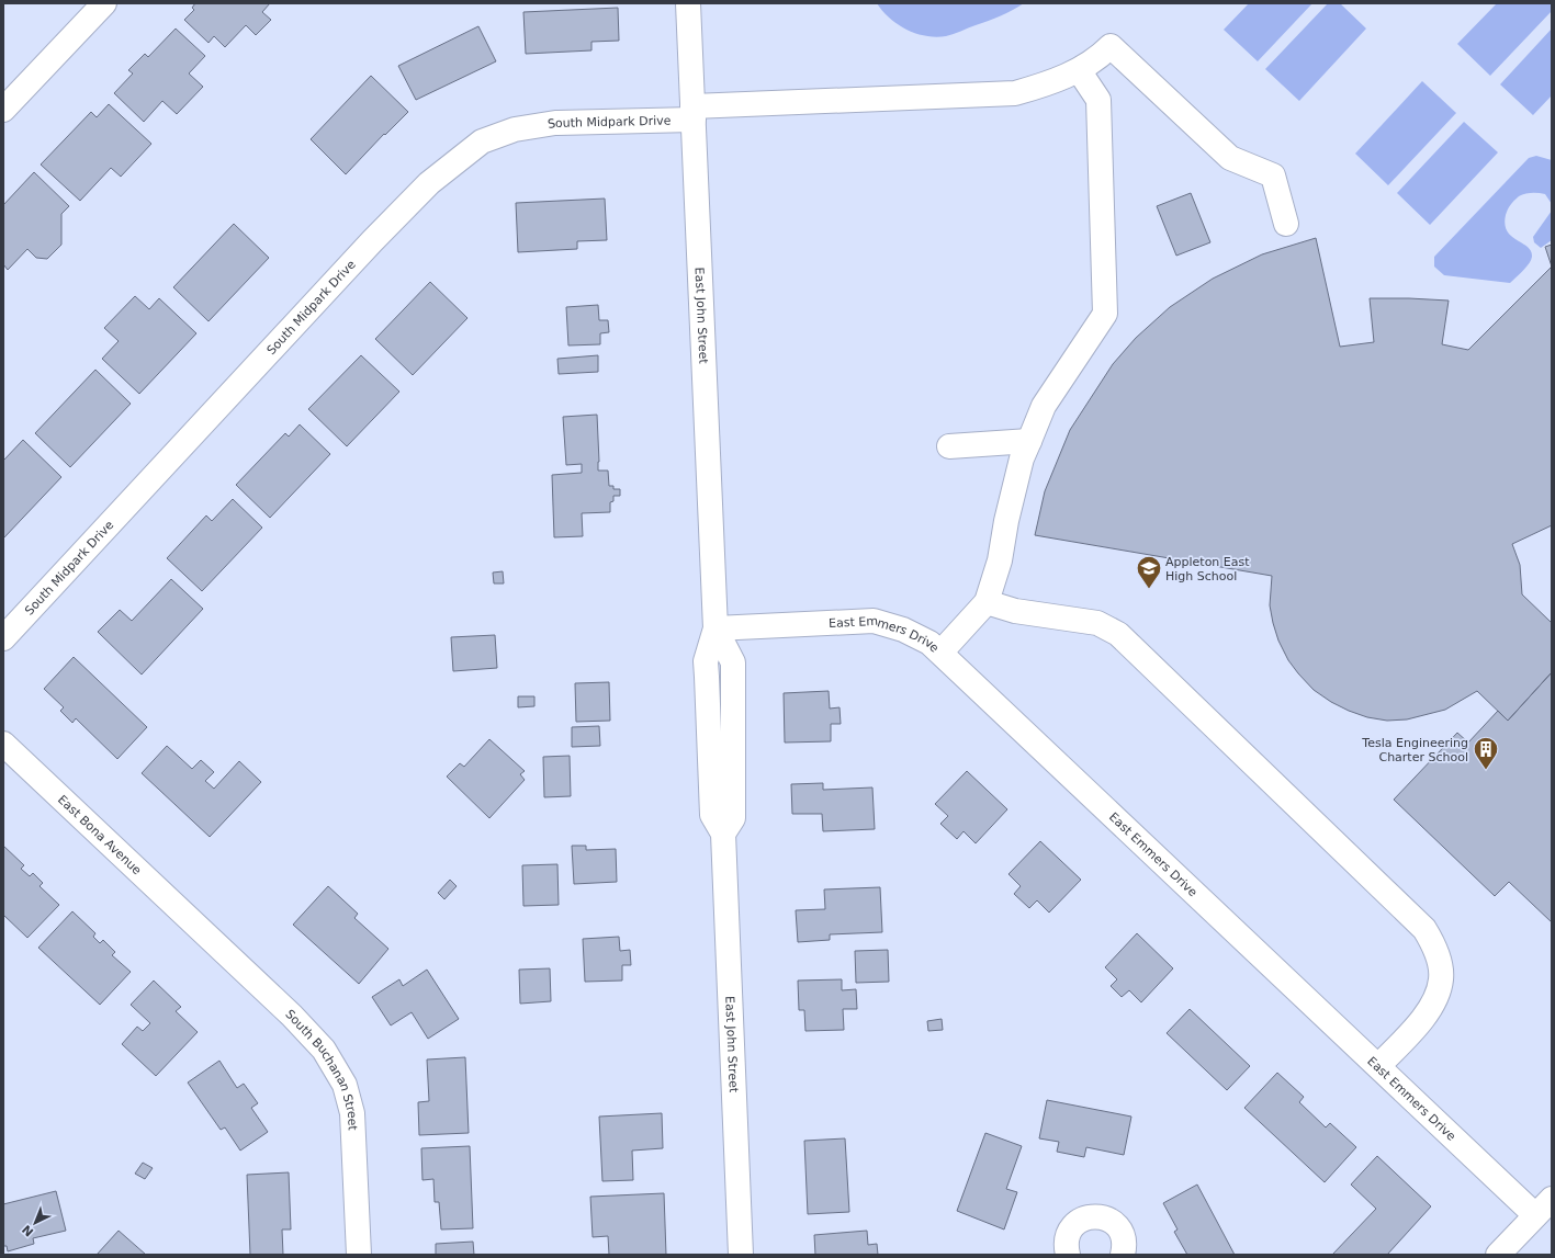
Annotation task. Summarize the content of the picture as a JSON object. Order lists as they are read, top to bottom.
{
  "streets": {
    "street": [
      "South Midpark Drive",
      "East John Street",
      "East Emmers Drive",
      "East Bona Avenue",
      "South Buchanan Street"
    ]
  },
  "crossings": [
    ["South Midpark Drive", "East John Street"],
    ["East John Street", "East Emmers Drive"],
    ["East Bona Avenue", "South Buchanan Street"]
  ],
  "places": {
    "school or university": ["Appleton East High School"],
    "building": ["Tesla Engineering Charter School"]
  },
  "north": "bottom left"
}
